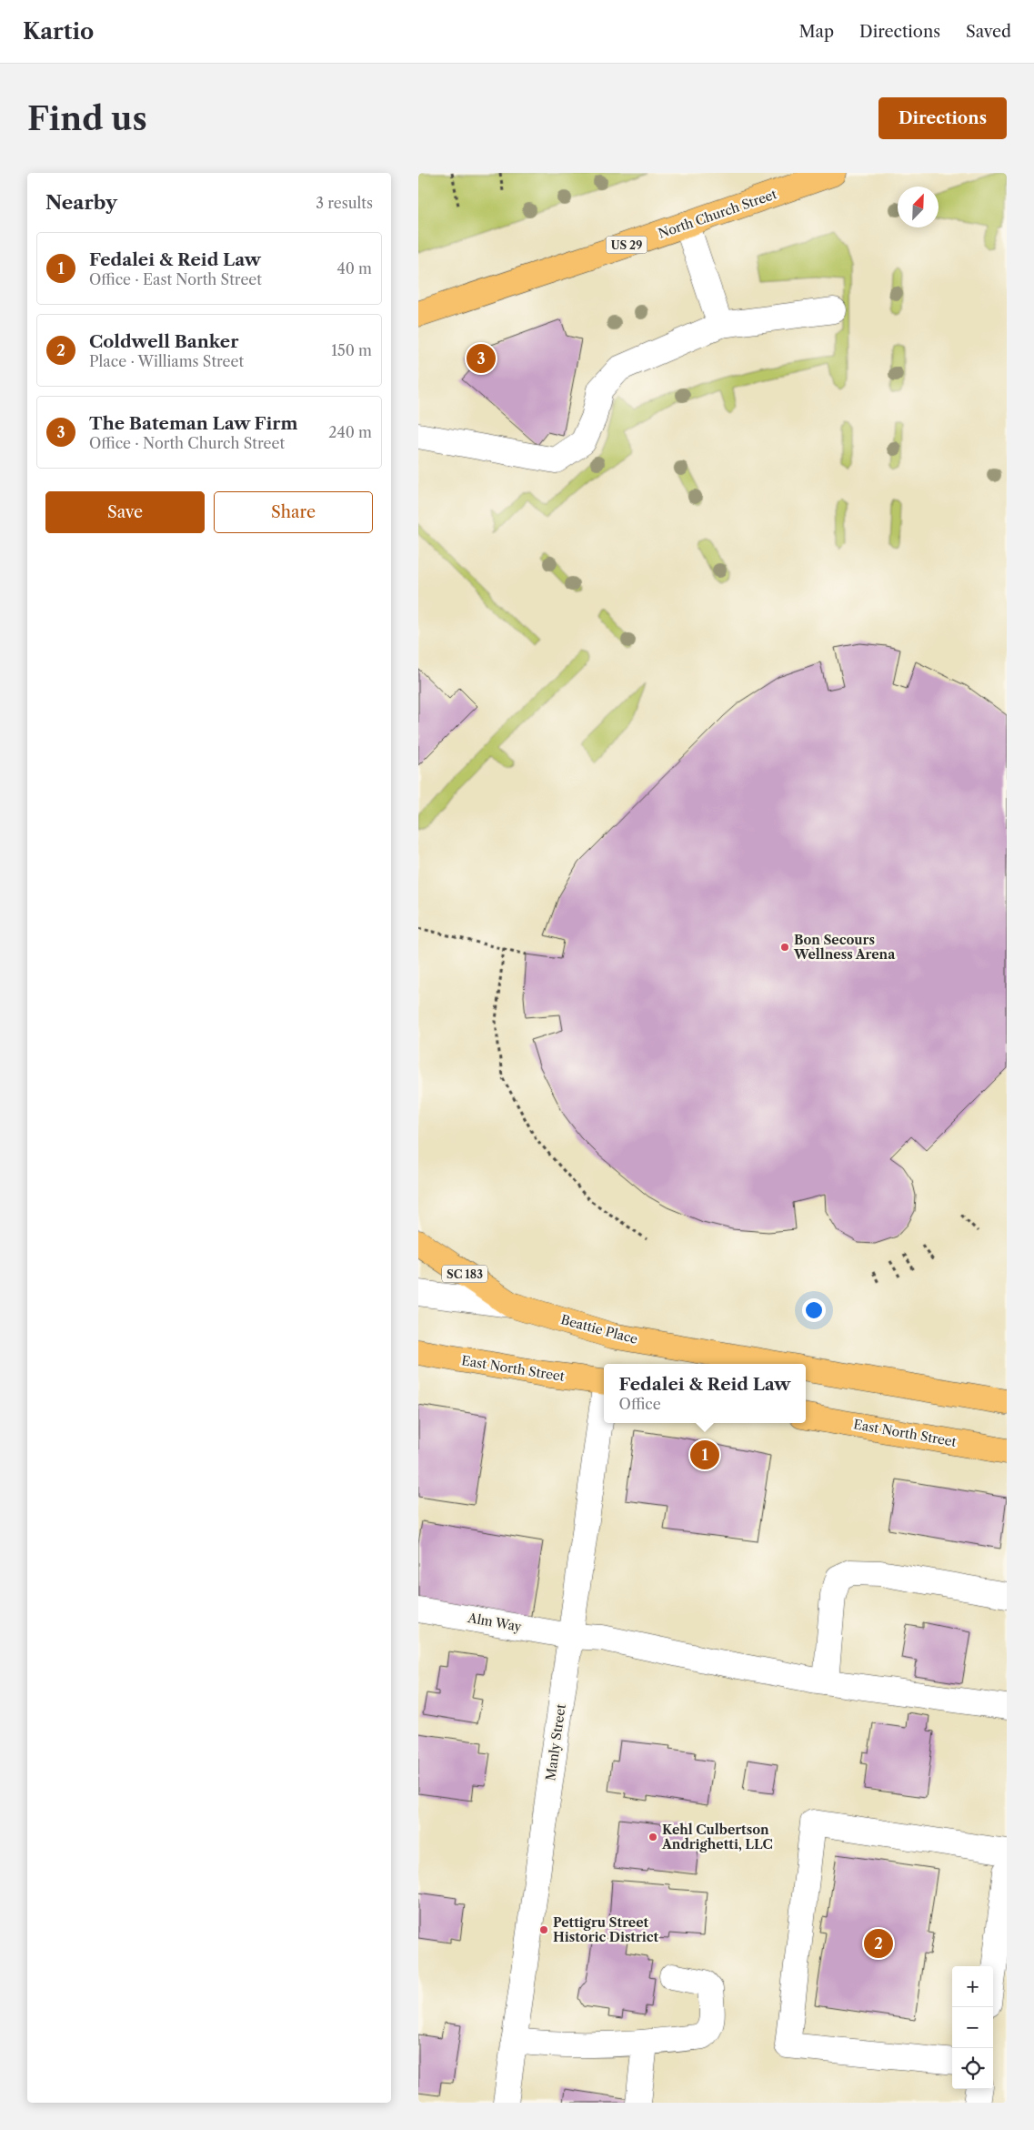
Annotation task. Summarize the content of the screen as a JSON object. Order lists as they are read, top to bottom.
{
  "streets": {
    "main road": [
      "North Church Street",
      "US 29",
      "SC 183",
      "Beattie Place",
      "East North Street"
    ],
    "street": ["Alm Way", "Manly Street"]
  },
  "crossings": [
    ["Alm Way", "Manly Street"]
  ],
  "places": ["Bon Secours Wellness Arena", "Kehl Culbertson Andrighetti, LLC", "Pettigru Street Historic District"],
  "north": "top right",
  "page": {
    "header": "Kartio",
    "nav": ["Map", "Directions", "Saved"],
    "buttons": [
      "Directions",
      ["Save", "Share"]
    ],
    "title": "Find us",
    "heading": ["Nearby", "3 results"],
    "list": [
      {
        "mark": "1",
        "name": "Fedalei & Reid Law",
        "note": "Office · East North Street",
        "value": "40 m"
      },
      {
        "mark": "2",
        "name": "Coldwell Banker",
        "note": "Place · Williams Street",
        "value": "150 m"
      },
      {
        "mark": "3",
        "name": "The Bateman Law Firm",
        "note": "Office · North Church Street",
        "value": "240 m"
      }
    ],
    "pins": ["3", "1", "2"],
    "popup": ["Fedalei & Reid Law", "Office"],
    "map_buttons": ["+", "−"]
  }
}
